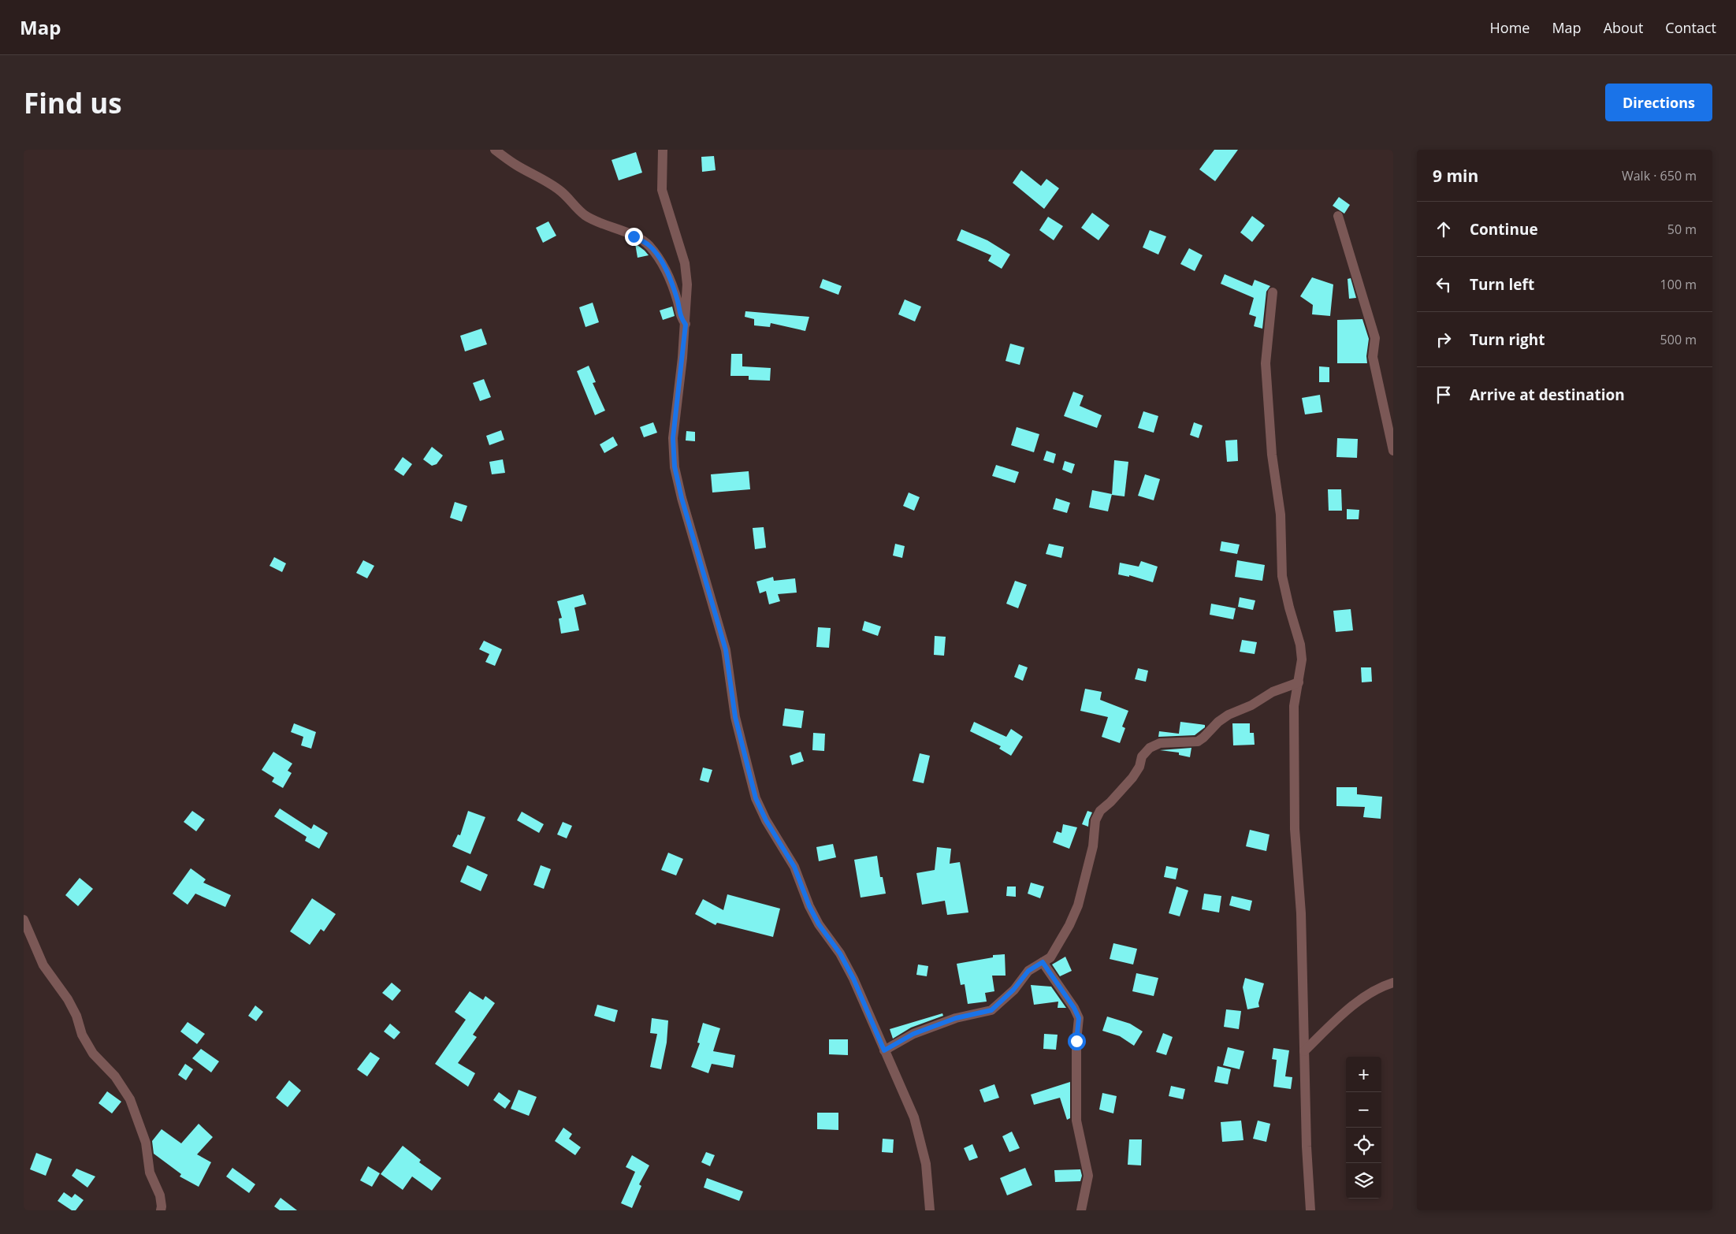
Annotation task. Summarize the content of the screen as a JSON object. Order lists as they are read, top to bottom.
{
  "page": {
    "header": "Map",
    "nav": [
      "Home",
      "Map",
      "About",
      "Contact"
    ],
    "buttons": "Directions",
    "title": "Find us",
    "heading": ["9 min", "Walk · 650 m"],
    "list": [
      ["Continue", "50 m"],
      ["Turn left", "100 m"],
      ["Turn right", "500 m"],
      "Arrive at destination"
    ],
    "map_buttons": ["+", "−"]
  }
}
